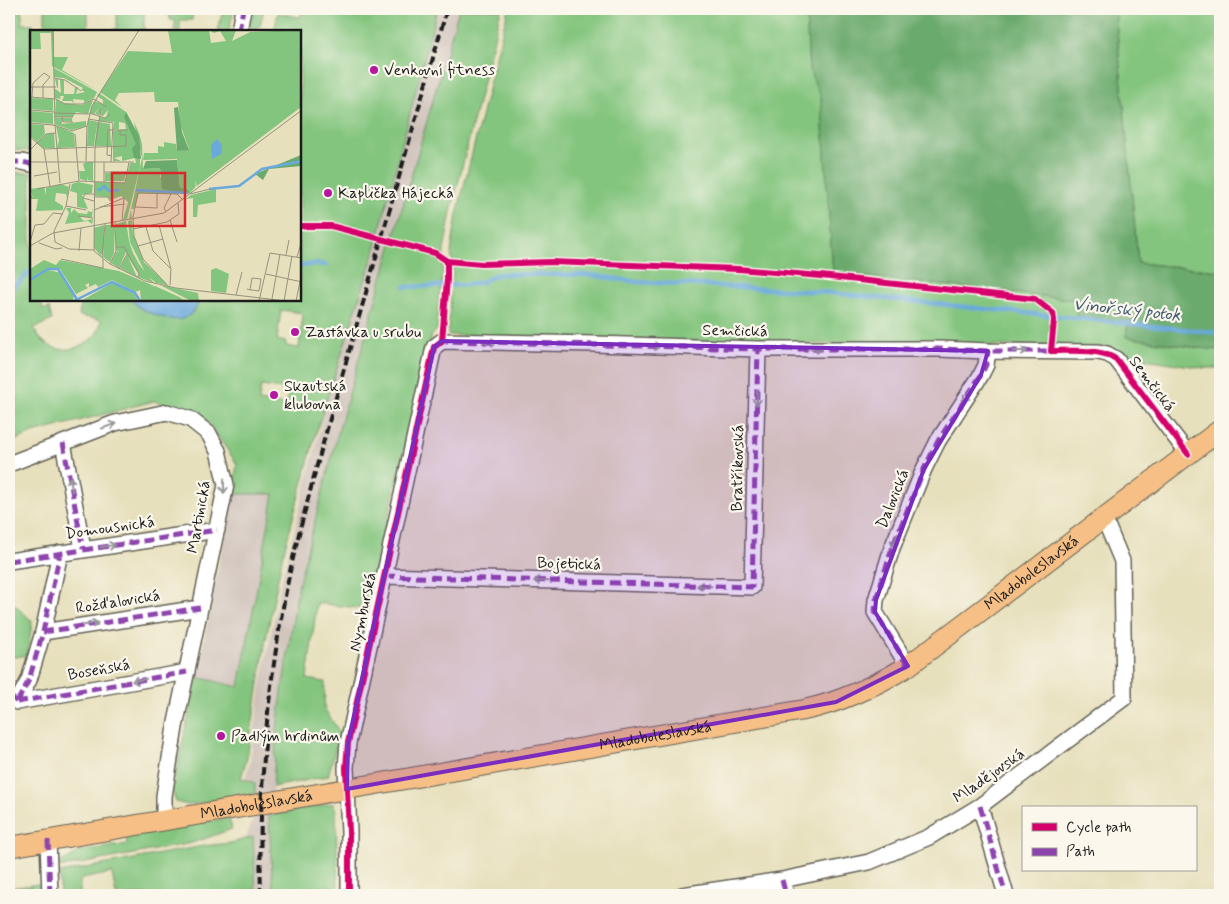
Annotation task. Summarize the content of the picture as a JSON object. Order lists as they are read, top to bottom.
{
  "streets": {
    "main road": ["Mladoboleslavská"],
    "street": [
      "Semčická",
      "Bratříkovská",
      "Dalovická",
      "Martinická",
      "Domousnická",
      "Bojetická",
      "Rožďalovická",
      "Nymburská",
      "Boseňská",
      "Mladějovská"
    ]
  },
  "crossings": [
    ["Semčická", "Bratříkovská"],
    ["Semčická", "Dalovická"],
    ["Semčická", "Mladoboleslavská"],
    ["Semčická", "Nymburská"],
    ["Bratříkovská", "Bojetická"],
    ["Dalovická", "Mladoboleslavská"],
    ["Martinická", "Domousnická"],
    ["Martinická", "Mladoboleslavská"],
    ["Martinická", "Rožďalovická"],
    ["Martinická", "Boseňská"],
    ["Bojetická", "Nymburská"],
    ["Mladoboleslavská", "Nymburská"],
    ["Mladoboleslavská", "Mladějovská"]
  ],
  "one_way": [
    "Semčická",
    "Bratříkovská",
    "Dalovická",
    "Domousnická",
    "Bojetická",
    "Rožďalovická",
    "Boseňská"
  ],
  "water": ["Vinořský potok"],
  "places": [
    "Venkovní fitness",
    "Kaplička Hájecká",
    "Zastávka u srubu",
    "Skautská klubovna",
    "Padlým hrdinům"
  ],
  "legend": ["Cycle path", "Path"]
}
